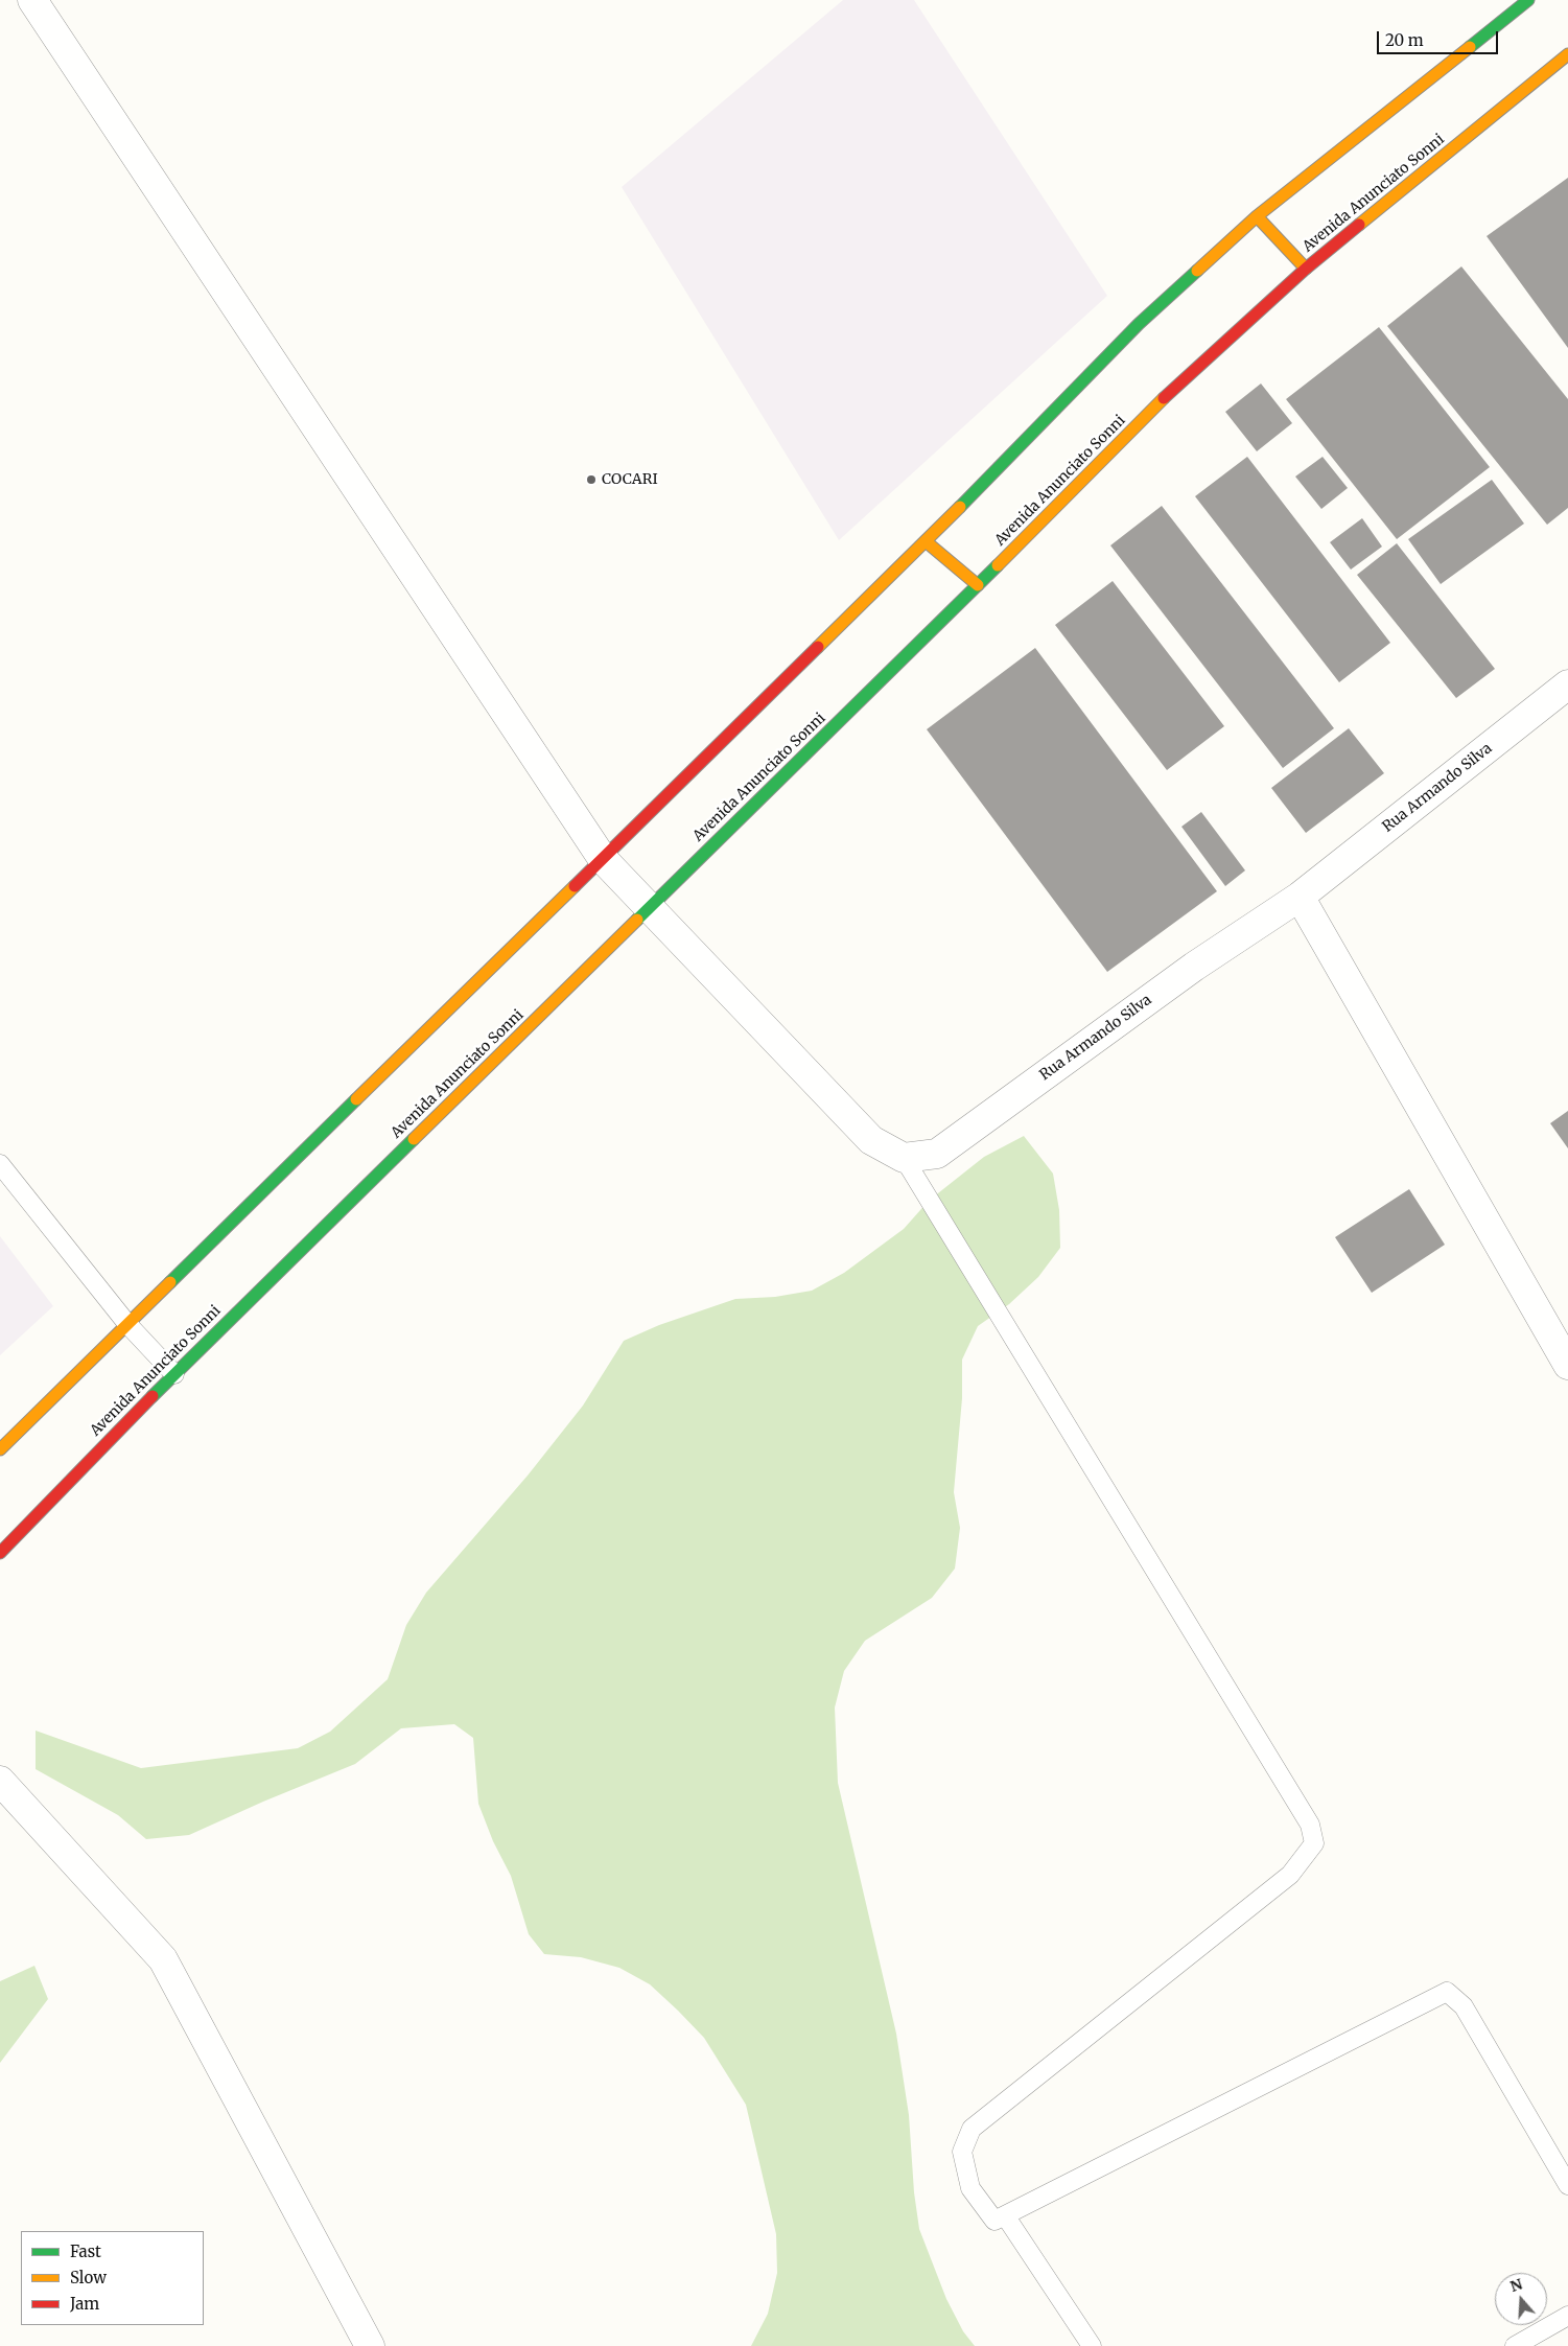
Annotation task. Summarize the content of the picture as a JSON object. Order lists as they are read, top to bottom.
{
  "streets": {
    "street": ["Avenida Anunciato Sonni", "Rua Armando Silva"]
  },
  "places": ["COCARI"],
  "legend": ["Fast", "Slow", "Jam"],
  "scale_bar": "20 m",
  "north": "top"
}
